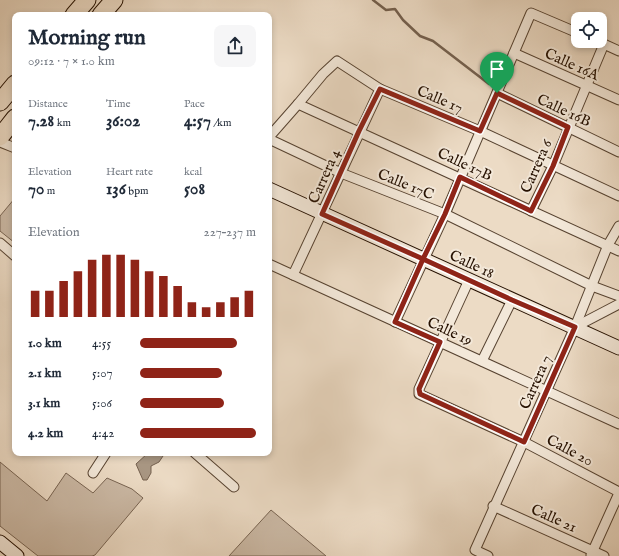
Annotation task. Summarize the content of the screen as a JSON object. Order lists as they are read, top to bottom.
{
  "streets": {
    "street": [
      "Calle 16A",
      "Calle 17",
      "Calle 16B",
      "Calle 17B",
      "Carrera 6",
      "Carrera 4",
      "Calle 17C",
      "Calle 18",
      "Calle 19",
      "Carrera 7",
      "Calle 20",
      "Calle 21"
    ]
  },
  "crossings": [
    ["Calle 16A", "Carrera 6"],
    ["Calle 17", "Calle 17B"],
    ["Calle 17", "Carrera 6"],
    ["Calle 17", "Carrera 4"],
    ["Calle 16B", "Carrera 6"],
    ["Calle 17B", "Carrera 6"],
    ["Calle 17B", "Carrera 4"],
    ["Calle 17B", "Carrera 7"],
    ["Carrera 4", "Calle 17C"],
    ["Carrera 4", "Calle 18"],
    ["Carrera 4", "Calle 19"],
    ["Calle 17C", "Carrera 7"],
    ["Calle 18", "Carrera 7"],
    ["Calle 19", "Carrera 7"],
    ["Calle 19", "Calle 20"],
    ["Carrera 7", "Calle 20"],
    ["Carrera 7", "Calle 21"]
  ],
  "page": {
    "heading": ["Morning run", "09:12 · 7 × 1.0 km"],
    "stats": [
      ["Distance", "7.28 km"],
      ["Time", "36:02"],
      ["Pace", "4:57 /km"],
      ["Elevation", "70 m"],
      ["Heart rate", "136 bpm"],
      ["kcal", "508"]
    ],
    "chart": ["Elevation", "227–237 m"],
    "list": [
      {
        "name": "1.0 km",
        "note": "4:55"
      },
      {
        "name": "2.1 km",
        "note": "5:07"
      },
      {
        "name": "3.1 km",
        "note": "5:06"
      },
      {
        "name": "4.2 km",
        "note": "4:42"
      }
    ]
  }
}
